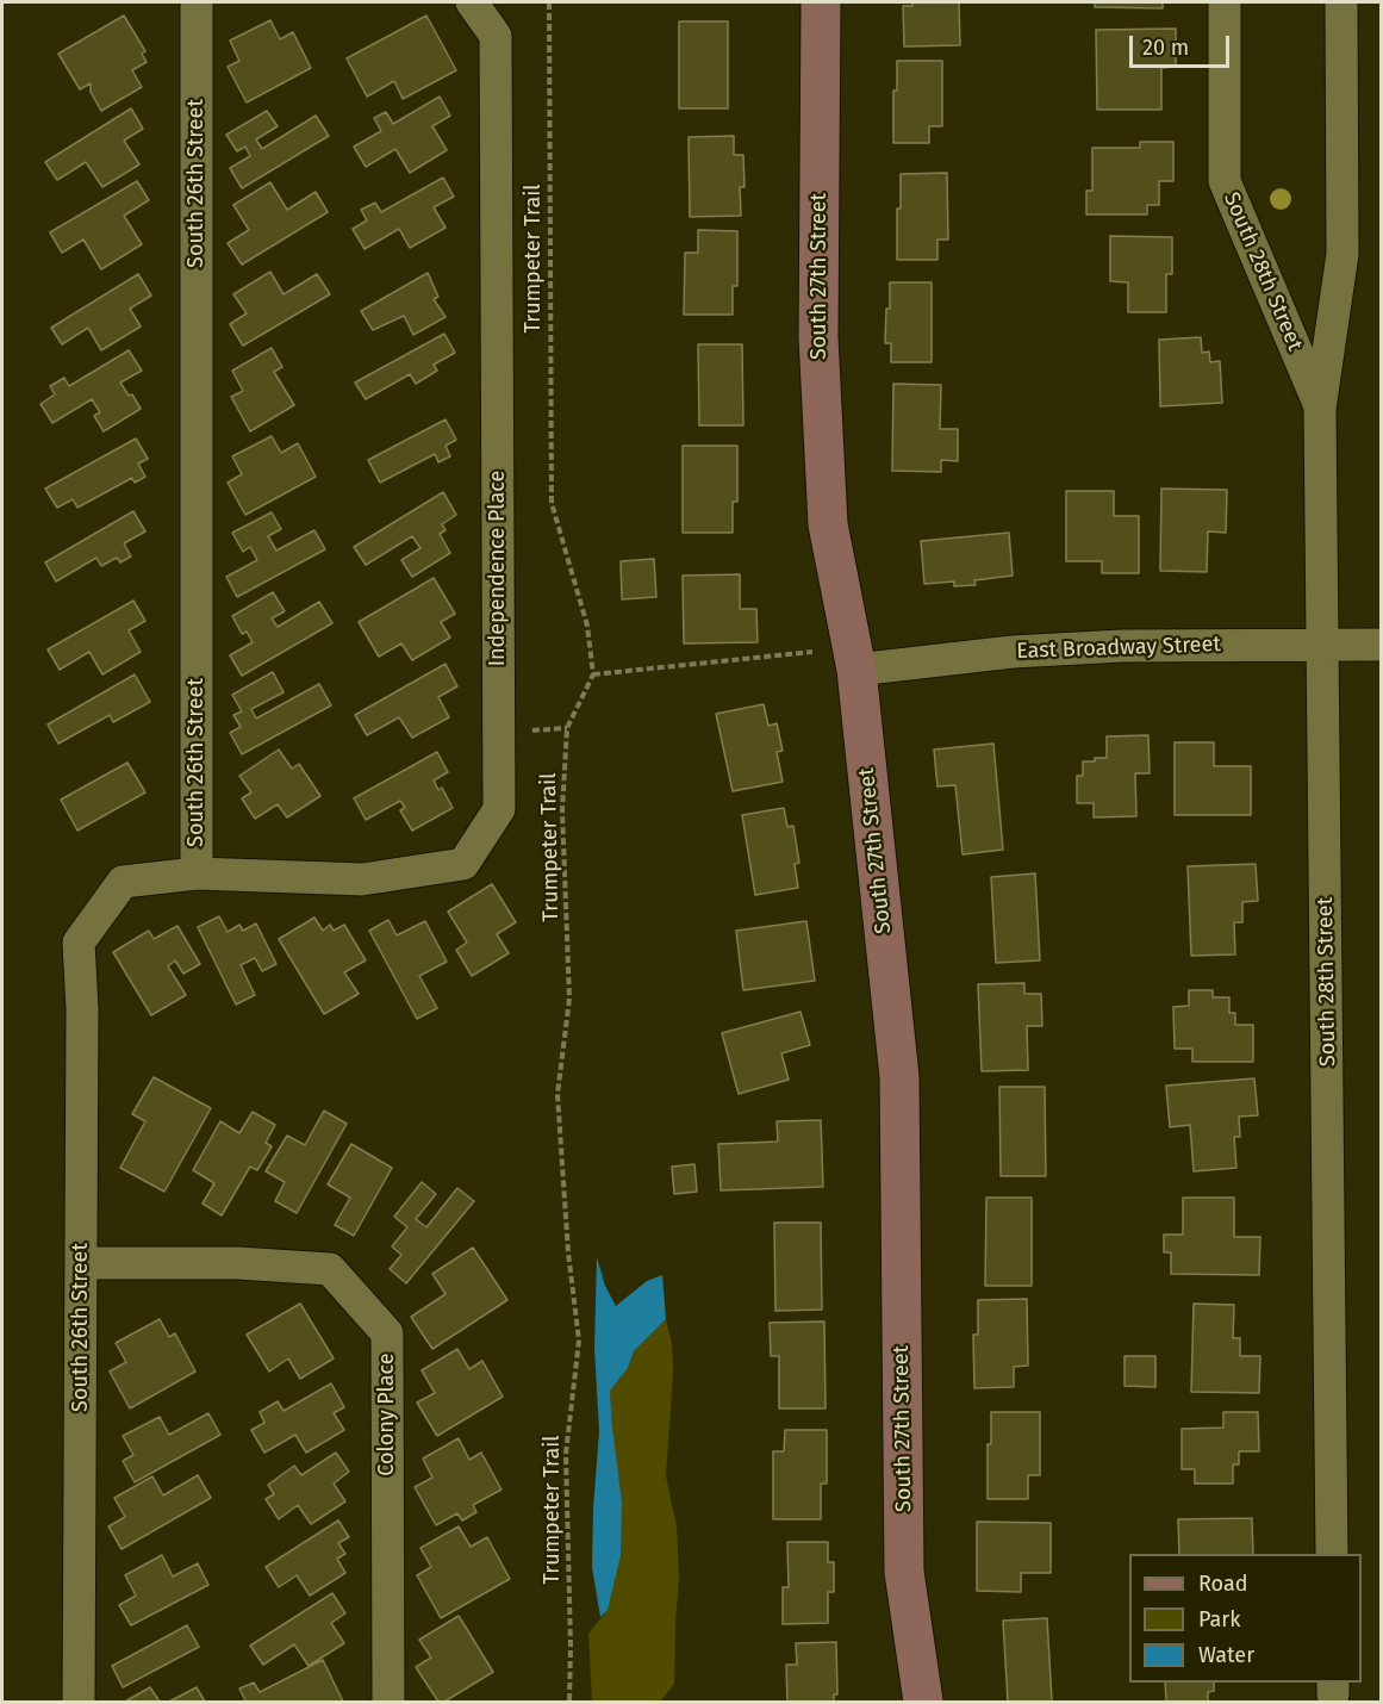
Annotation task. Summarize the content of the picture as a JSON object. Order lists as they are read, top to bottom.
{
  "streets": {
    "street": [
      "South 26th Street",
      "South 28th Street",
      "South 27th Street",
      "Independence Place",
      "East Broadway Street",
      "Colony Place"
    ],
    "path": ["Trumpeter Trail"]
  },
  "crossings": [
    ["South 26th Street", "Independence Place"],
    ["South 26th Street", "Colony Place"],
    ["South 28th Street", "East Broadway Street"],
    ["South 27th Street", "East Broadway Street"]
  ],
  "legend": ["Road", "Park", "Water"],
  "scale_bar": "20 m"
}
